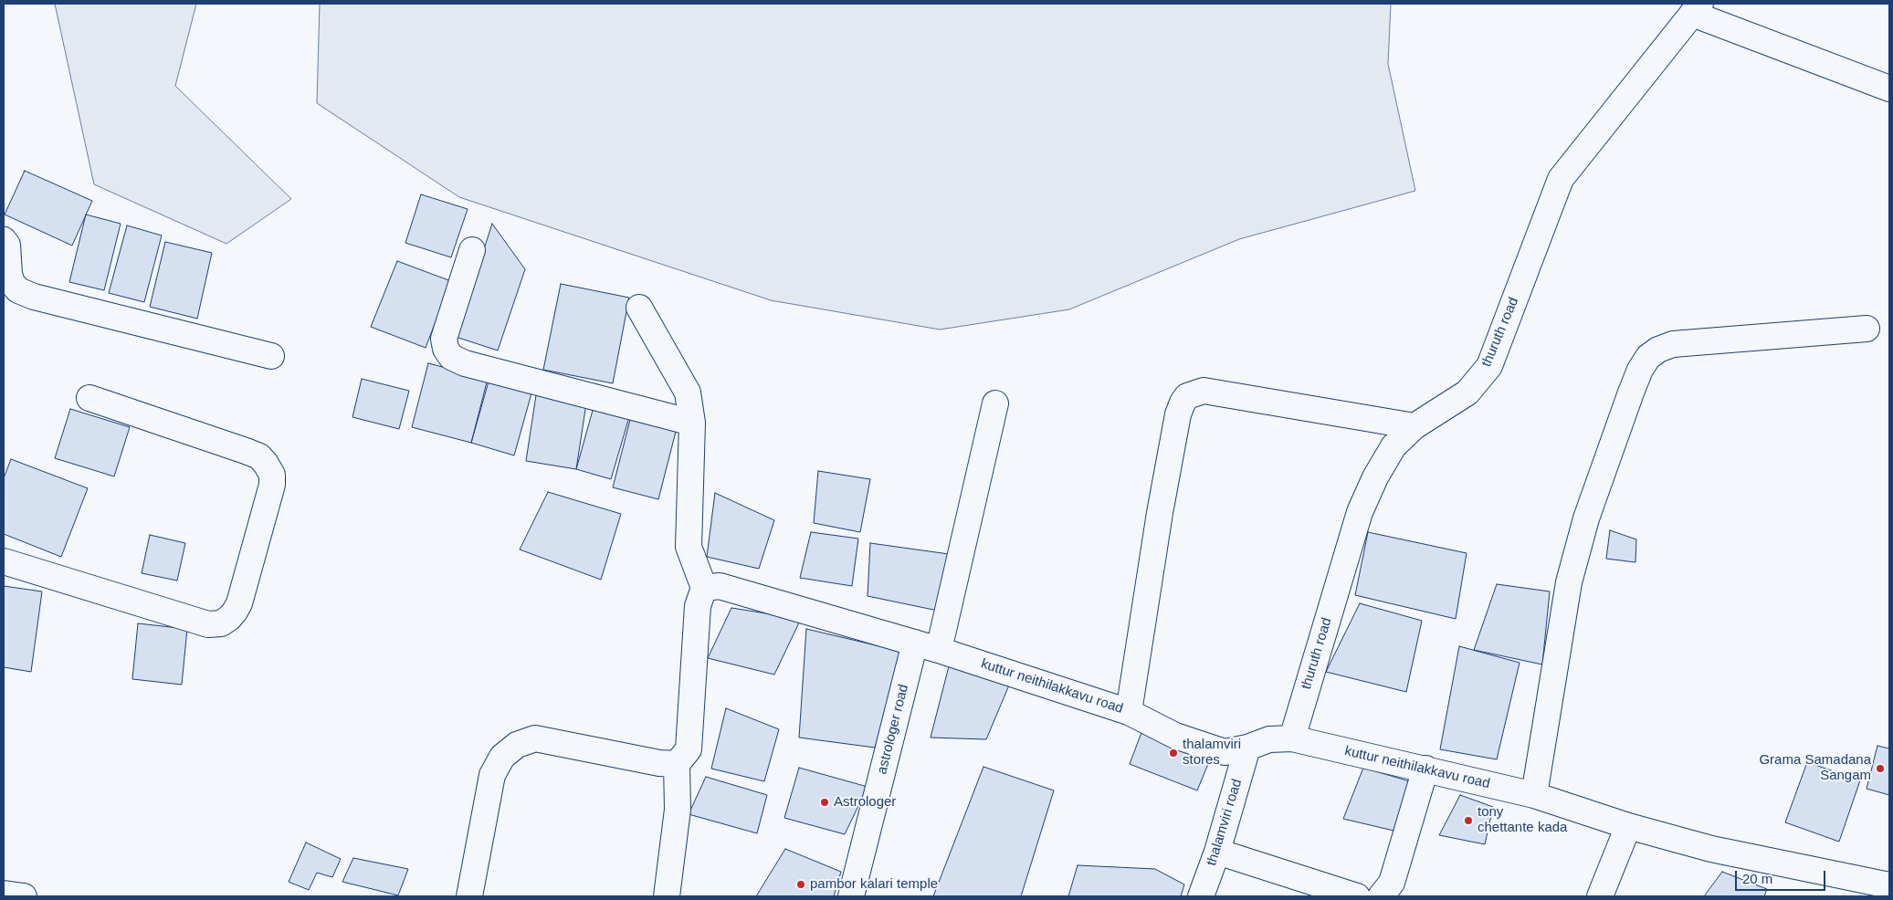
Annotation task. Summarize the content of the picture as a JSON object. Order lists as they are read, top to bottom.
{
  "streets": {
    "street": [
      "thuruth road",
      "kuttur neithilakkavu road",
      "astrologer road",
      "thalamviri road"
    ]
  },
  "crossings": [
    ["thuruth road", "kuttur neithilakkavu road"],
    ["kuttur neithilakkavu road", "astrologer road"],
    ["kuttur neithilakkavu road", "thalamviri road"]
  ],
  "places": [
    "thalamviri stores",
    "Grama Samadana Sangam",
    "Astrologer",
    "tony chettante kada",
    "pambor kalari temple"
  ],
  "scale_bar": "20 m"
}
